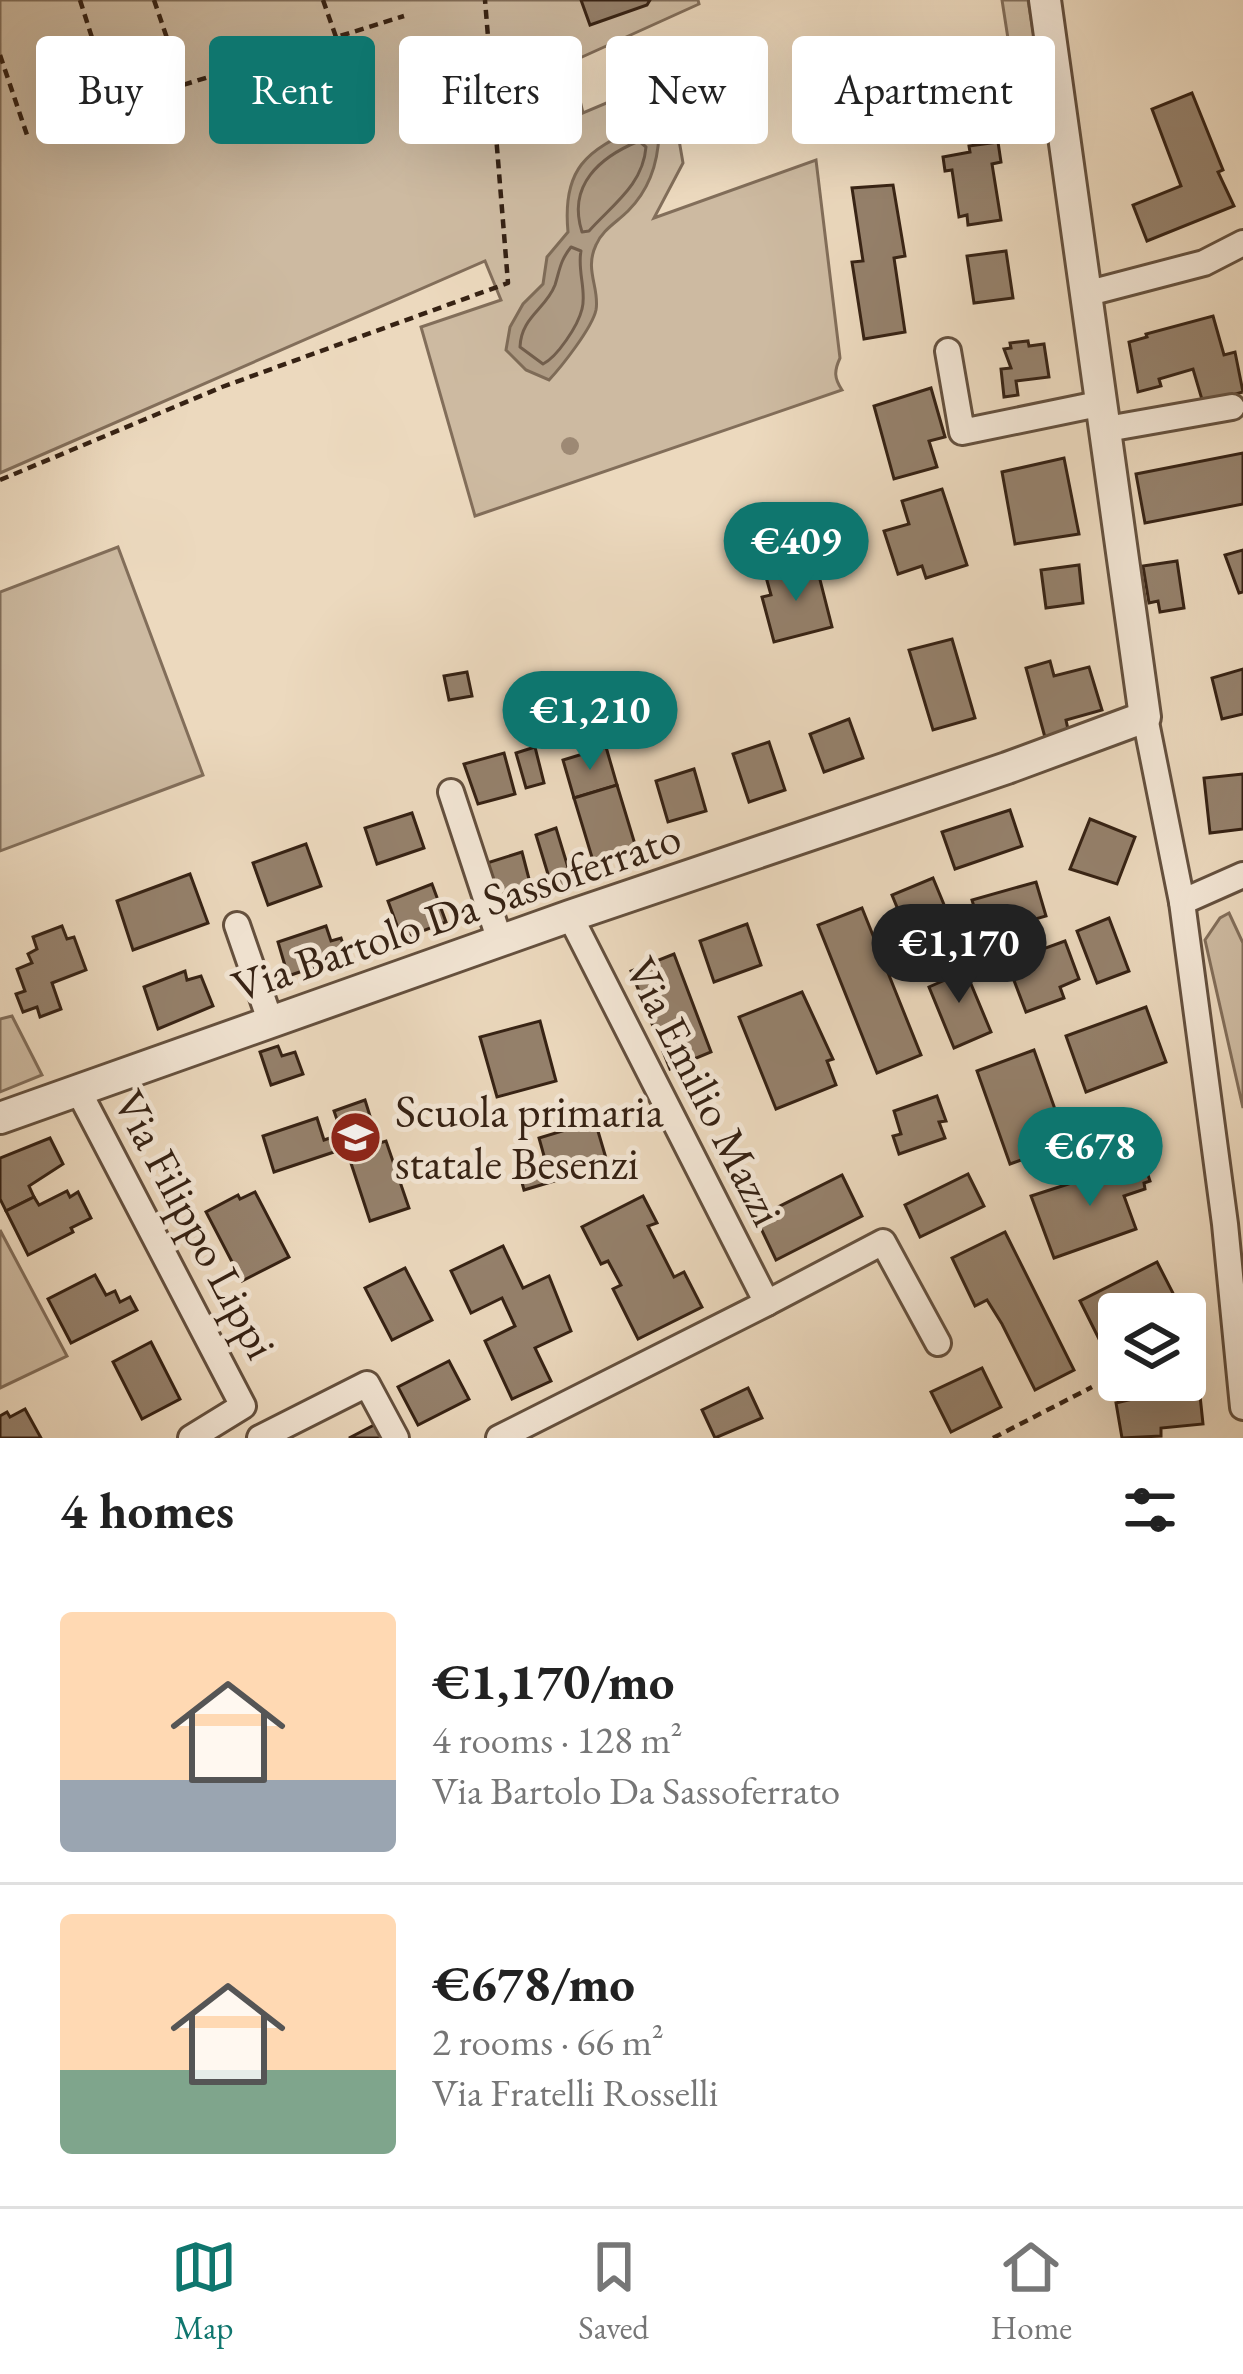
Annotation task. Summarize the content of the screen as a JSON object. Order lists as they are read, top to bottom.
{
  "streets": {
    "street": ["Via Bartolo Da Sassoferrato", "Via Emilio Mazzi", "Via Filippo Lippi"]
  },
  "crossings": [
    ["Via Bartolo Da Sassoferrato", "Via Emilio Mazzi"],
    ["Via Bartolo Da Sassoferrato", "Via Filippo Lippi"]
  ],
  "places": {
    "school or university": ["Scuola primaria statale Besenzi"]
  },
  "page": {
    "chip": [
      "Buy",
      "Rent",
      "Filters",
      "New",
      "Apartment"
    ],
    "price": [
      "€409",
      "€1,210",
      "€1,170",
      "€678"
    ],
    "heading": "4 homes",
    "list": [
      {
        "name": "€1,170/mo",
        "note": "4 rooms · 128 m² · Via Bartolo Da Sassoferrato"
      },
      {
        "name": "€678/mo",
        "note": "2 rooms · 66 m² · Via Fratelli Rosselli"
      }
    ],
    "tabs": ["Map", "Saved", "Home"]
  }
}
